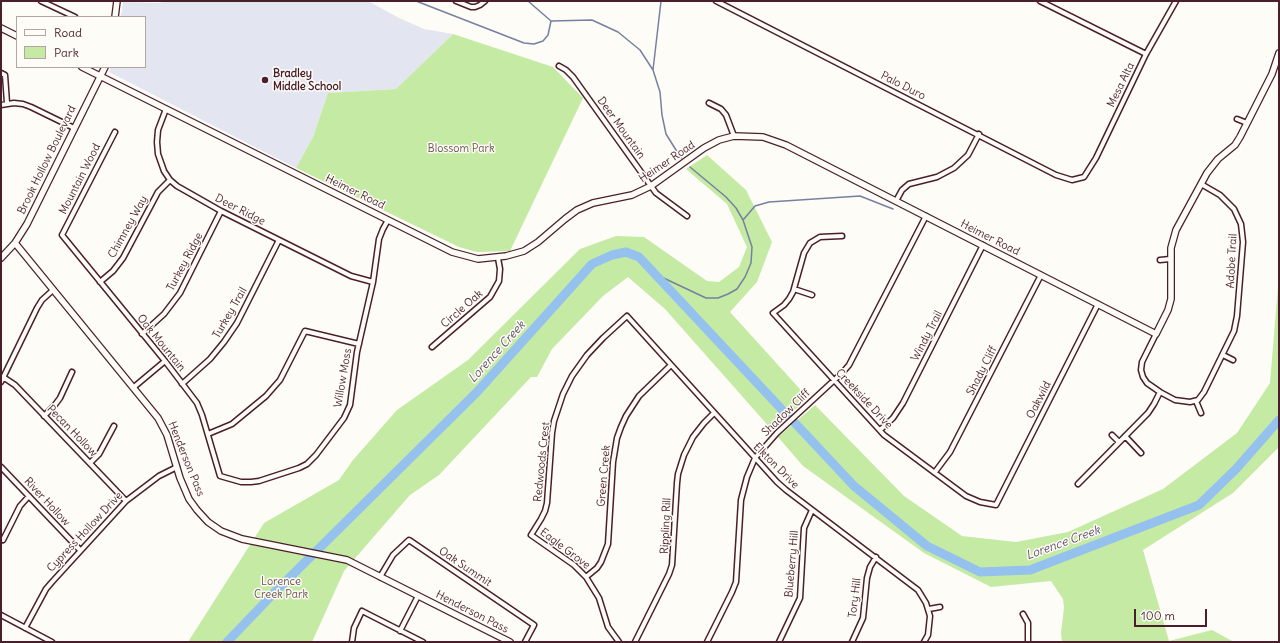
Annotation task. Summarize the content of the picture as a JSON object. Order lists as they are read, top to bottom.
{
  "streets": {
    "street": [
      "Mesa Alta",
      "Palo Duro",
      "Deer Mountain",
      "Brook Hollow Boulevard",
      "Heimer Road",
      "Mountain Wood",
      "Deer Ridge",
      "Chimney Way",
      "Adobe Trail",
      "Turkey Ridge",
      "Circle Oak",
      "Turkey Trail",
      "Windy Trail",
      "Oak Mountain",
      "Shady Cliff",
      "Willow Moss",
      "Creekside Drive",
      "Oakwild",
      "Shadow Cliff",
      "Pecan Hollow",
      "Henderson Pass",
      "Redwoods Crest",
      "Elkton Drive",
      "Green Creek",
      "River Hollow",
      "Rippling Rill",
      "Cypress Hollow Drive",
      "Eagle Grove",
      "Blueberry Hill",
      "Oak Summit",
      "Tory Hill"
    ]
  },
  "crossings": [
    ["Mesa Alta", "Palo Duro"],
    ["Deer Mountain", "Heimer Road"],
    ["Brook Hollow Boulevard", "Heimer Road"],
    ["Brook Hollow Boulevard", "Henderson Pass"],
    ["Heimer Road", "Deer Ridge"],
    ["Heimer Road", "Circle Oak"],
    ["Heimer Road", "Windy Trail"],
    ["Heimer Road", "Shady Cliff"],
    ["Heimer Road", "Willow Moss"],
    ["Heimer Road", "Oakwild"],
    ["Heimer Road", "Shadow Cliff"],
    ["Mountain Wood", "Oak Mountain"],
    ["Deer Ridge", "Chimney Way"],
    ["Deer Ridge", "Turkey Ridge"],
    ["Deer Ridge", "Turkey Trail"],
    ["Deer Ridge", "Willow Moss"],
    ["Chimney Way", "Oak Mountain"],
    ["Turkey Ridge", "Oak Mountain"],
    ["Turkey Trail", "Oak Mountain"],
    ["Windy Trail", "Creekside Drive"],
    ["Oak Mountain", "Willow Moss"],
    ["Shady Cliff", "Creekside Drive"],
    ["Creekside Drive", "Oakwild"],
    ["Creekside Drive", "Shadow Cliff"],
    ["Shadow Cliff", "Elkton Drive"],
    ["Pecan Hollow", "Cypress Hollow Drive"],
    ["Henderson Pass", "Cypress Hollow Drive"],
    ["Henderson Pass", "Oak Summit"],
    ["Redwoods Crest", "Elkton Drive"],
    ["Redwoods Crest", "Eagle Grove"],
    ["Elkton Drive", "Green Creek"],
    ["Elkton Drive", "Rippling Rill"],
    ["Elkton Drive", "Blueberry Hill"],
    ["Elkton Drive", "Tory Hill"],
    ["Green Creek", "Eagle Grove"],
    ["River Hollow", "Cypress Hollow Drive"]
  ],
  "water": ["Lorence Creek"],
  "parks": ["Blossom Park", "Lorence Creek Park"],
  "places": ["Bradley Middle School"],
  "legend": ["Road", "Park"],
  "scale_bar": "100 m"
}
